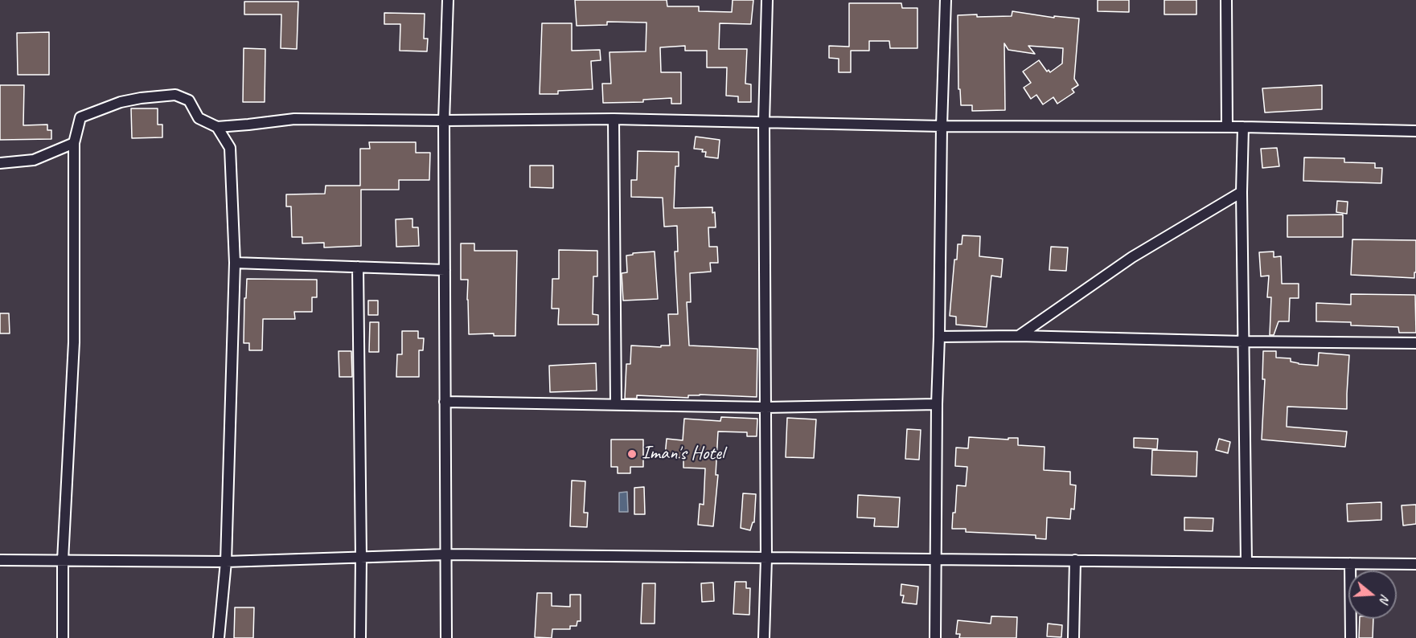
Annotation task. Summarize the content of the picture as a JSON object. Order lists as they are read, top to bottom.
{
  "places": ["Iman's Hotel"],
  "north": "right"
}
